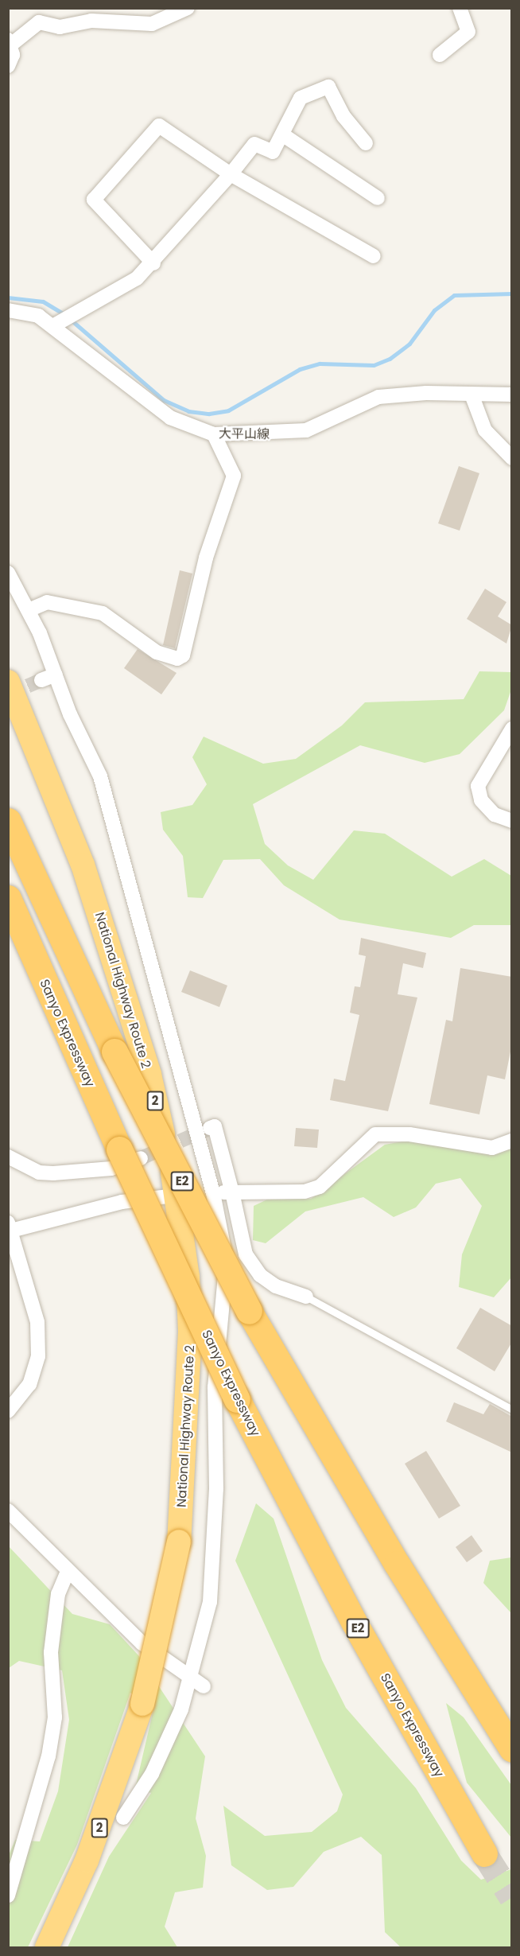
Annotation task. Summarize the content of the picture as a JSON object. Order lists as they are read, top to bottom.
{
  "streets": {
    "highway": [
      "National Highway Route 2",
      "Sanyo Expressway",
      "2",
      "E2"
    ],
    "street": ["大平山線"]
  }
}
